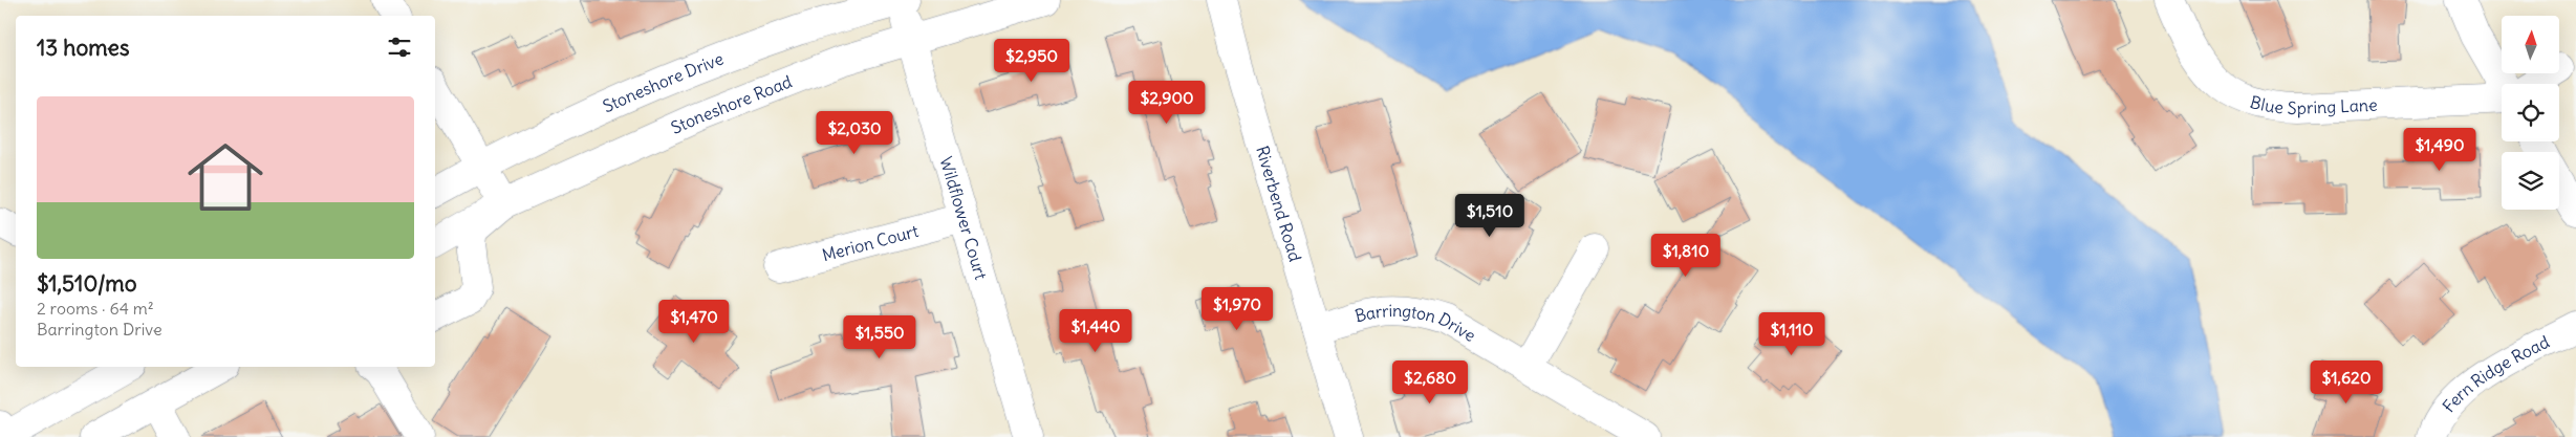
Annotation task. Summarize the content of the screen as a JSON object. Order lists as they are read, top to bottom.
{
  "streets": {
    "street": [
      "Stoneshore Drive",
      "Blue Spring Lane",
      "Stoneshore Road",
      "Riverbend Road",
      "Wildflower Court",
      "Merion Court",
      "Barrington Drive",
      "Fern Ridge Road"
    ]
  },
  "crossings": [
    ["Stoneshore Drive", "Wildflower Court"],
    ["Stoneshore Road", "Wildflower Court"],
    ["Riverbend Road", "Barrington Drive"],
    ["Wildflower Court", "Merion Court"]
  ],
  "north": "top",
  "page": {
    "heading": "13 homes",
    "price": [
      "$2,950",
      "$2,900",
      "$2,030",
      "$1,490",
      "$1,510",
      "$1,810",
      "$1,970",
      "$1,470",
      "$1,440",
      "$1,110",
      "$1,550",
      "$2,680",
      "$1,620"
    ],
    "list": [
      {
        "name": "$1,510/mo",
        "note": "2 rooms · 64 m² · Barrington Drive"
      }
    ]
  }
}
